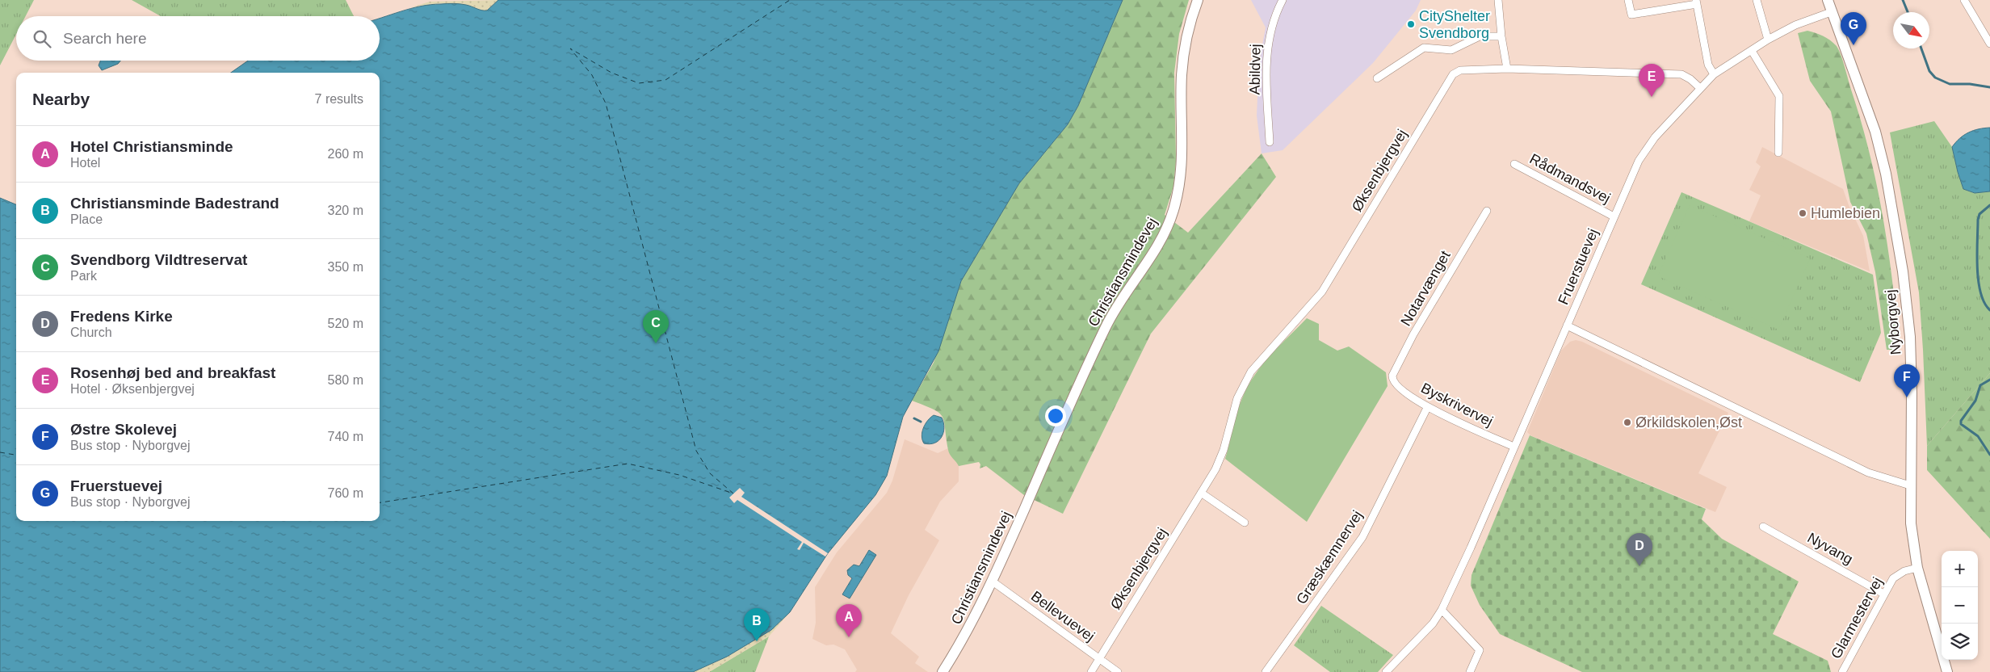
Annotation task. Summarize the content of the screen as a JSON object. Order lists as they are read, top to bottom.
{
  "streets": {
    "street": [
      "Abildvej",
      "Øksenbjergvej",
      "Rådmandsvej",
      "Fruerstuevej",
      "Christiansmindevej",
      "Notarvænget",
      "Nyborgvej",
      "Byskrivervej",
      "Nyvang",
      "Græskæmnervej",
      "Bellevuevej",
      "Glarmestervej"
    ]
  },
  "crossings": [
    ["Øksenbjergvej", "Fruerstuevej"],
    ["Øksenbjergvej", "Bellevuevej"],
    ["Rådmandsvej", "Fruerstuevej"],
    ["Fruerstuevej", "Nyborgvej"],
    ["Fruerstuevej", "Byskrivervej"],
    ["Christiansmindevej", "Bellevuevej"],
    ["Notarvænget", "Byskrivervej"],
    ["Nyborgvej", "Glarmestervej"],
    ["Byskrivervej", "Græskæmnervej"],
    ["Nyvang", "Glarmestervej"]
  ],
  "places": ["CityShelter Svendborg", "Humlebien", "Ørkildskolen,Øst"],
  "north": "bottom right",
  "page": {
    "pins": [
      "G",
      "E",
      "C",
      "F",
      "D",
      "A",
      "B"
    ],
    "search": "Search here",
    "heading": ["Nearby", "7 results"],
    "list": [
      {
        "mark": "A",
        "name": "Hotel Christiansminde",
        "note": "Hotel",
        "value": "260 m"
      },
      {
        "mark": "B",
        "name": "Christiansminde Badestrand",
        "note": "Place",
        "value": "320 m"
      },
      {
        "mark": "C",
        "name": "Svendborg Vildtreservat",
        "note": "Park",
        "value": "350 m"
      },
      {
        "mark": "D",
        "name": "Fredens Kirke",
        "note": "Church",
        "value": "520 m"
      },
      {
        "mark": "E",
        "name": "Rosenhøj bed and breakfast",
        "note": "Hotel · Øksenbjergvej",
        "value": "580 m"
      },
      {
        "mark": "F",
        "name": "Østre Skolevej",
        "note": "Bus stop · Nyborgvej",
        "value": "740 m"
      },
      {
        "mark": "G",
        "name": "Fruerstuevej",
        "note": "Bus stop · Nyborgvej",
        "value": "760 m"
      }
    ],
    "map_buttons": ["+", "−"]
  }
}
